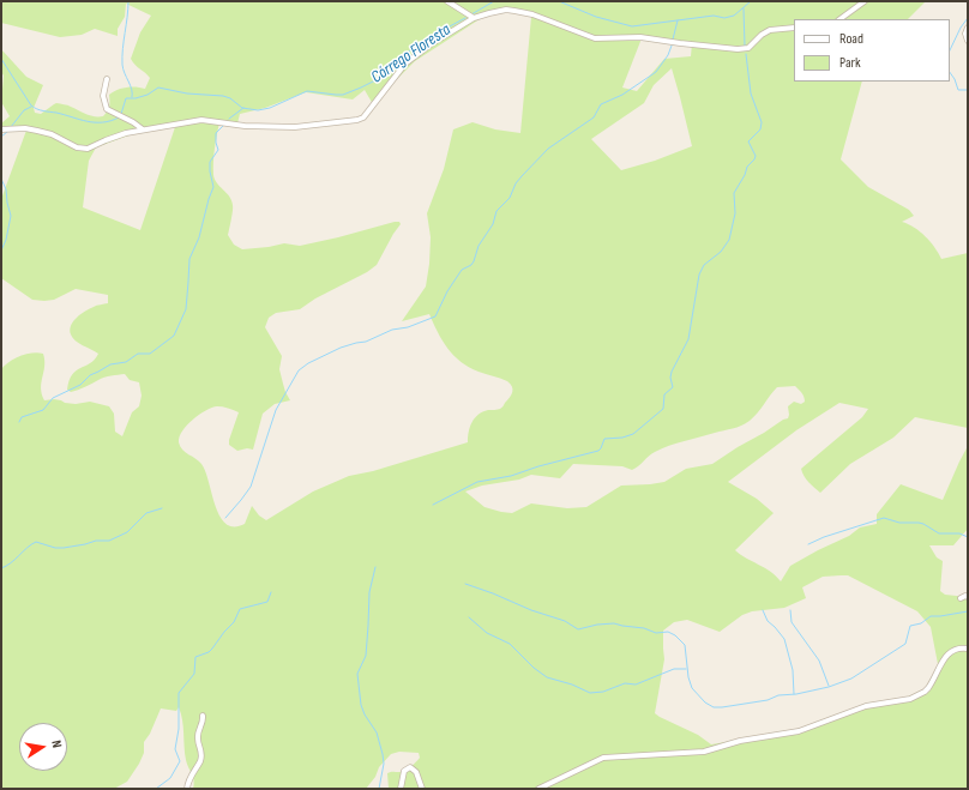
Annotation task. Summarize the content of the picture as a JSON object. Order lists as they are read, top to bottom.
{
  "water": ["Córrego Floresta"],
  "legend": ["Road", "Park"],
  "north": "right"
}
